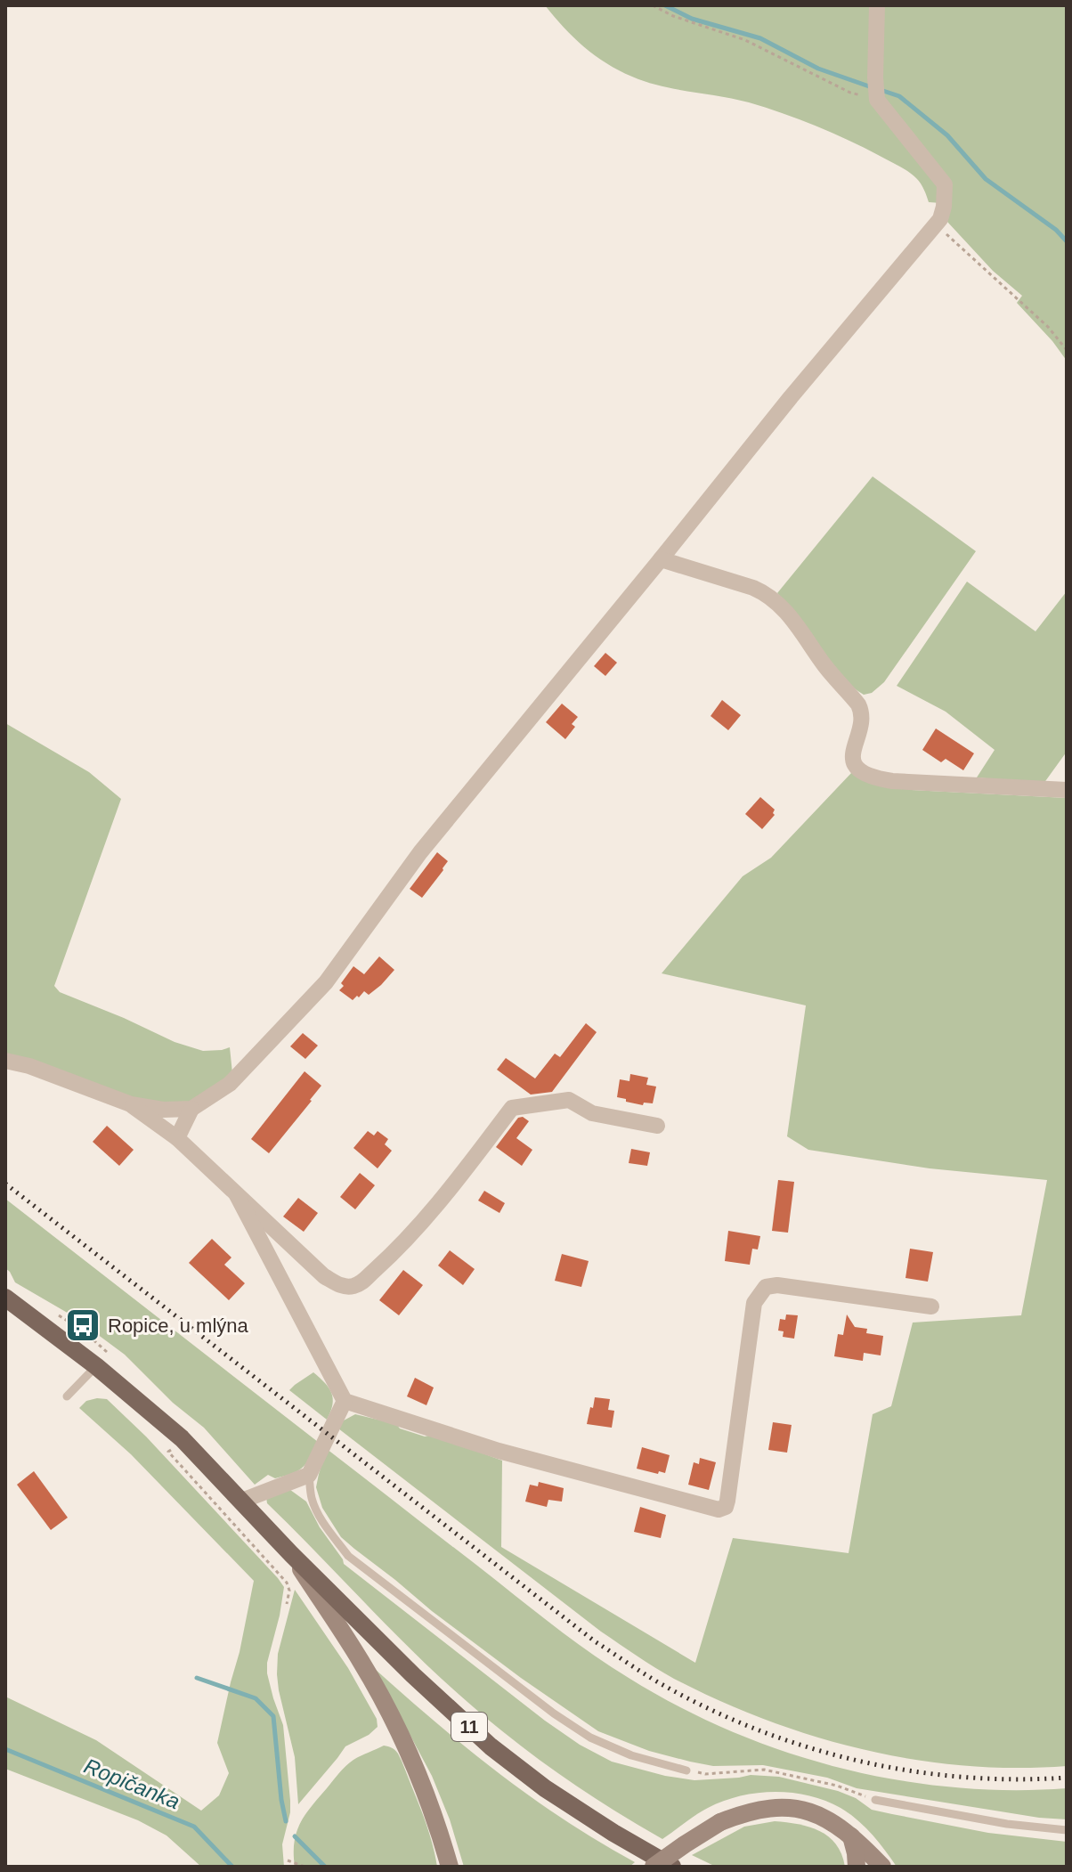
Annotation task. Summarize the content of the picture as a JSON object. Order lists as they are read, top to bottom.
{
  "streets": {
    "main road": ["11"]
  },
  "water": ["Ropičanka"],
  "places": {
    "bus stop": ["Ropice, u mlýna"]
  }
}
